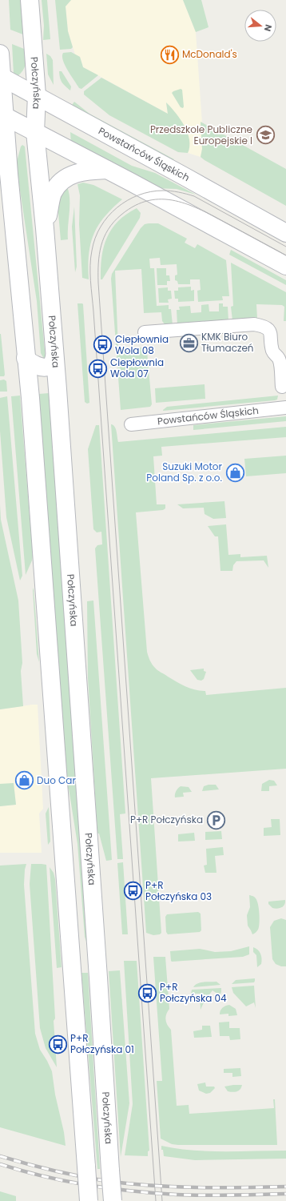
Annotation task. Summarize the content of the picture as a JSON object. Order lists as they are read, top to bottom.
{
  "streets": {
    "main road": ["Połczyńska", "Powstańców Śląskich"]
  },
  "crossings": [
    ["Połczyńska", "Powstańców Śląskich"]
  ],
  "places": {
    "restaurant": ["McDonald's"],
    "school or university": ["Przedszkole Publiczne Europejskie I"],
    "office": ["KMK Biuro Tłumaczeń"],
    "bus stop": [
      "Ciepłownia Wola 08",
      "Ciepłownia Wola 07",
      "P+R Połczyńska 03",
      "P+R Połczyńska 04",
      "P+R Połczyńska 01"
    ],
    "shop": ["Suzuki Motor Poland Sp. z o.o.", "Duo Car"],
    "parking": ["P+R Połczyńska"]
  },
  "north": "right"
}
